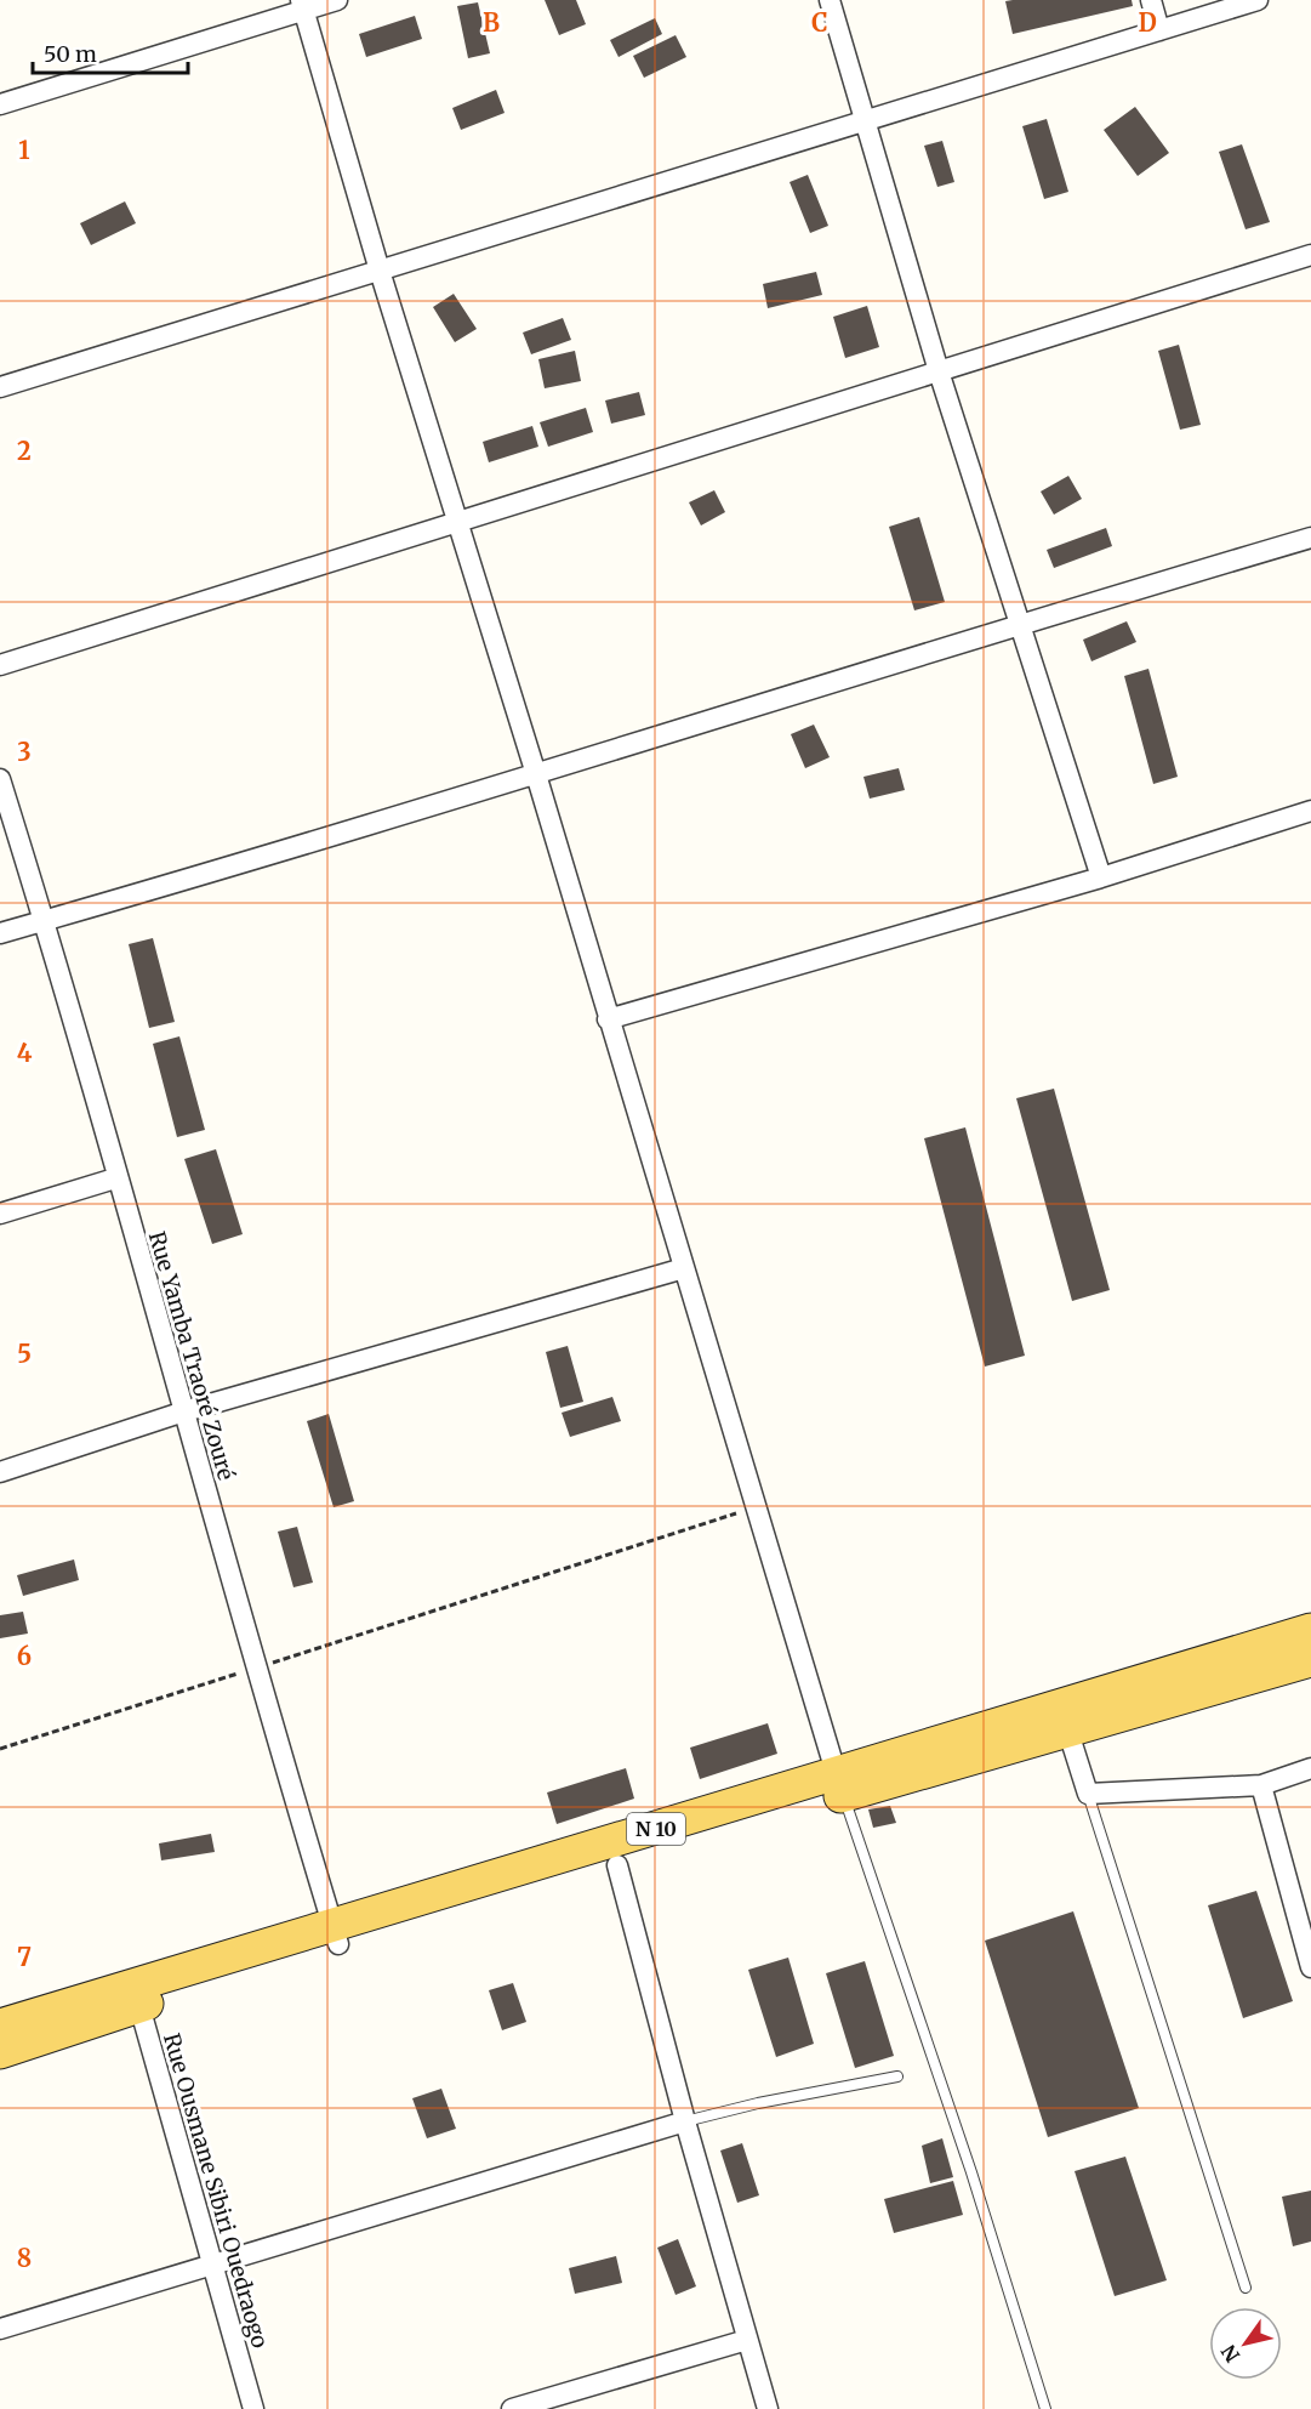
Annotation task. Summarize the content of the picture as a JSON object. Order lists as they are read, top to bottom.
{
  "streets": {
    "main road": ["N 10"],
    "street": ["Rue Yamba Traoré Zouré", "Rue Ousmane Sibiri Ouedraogo"]
  },
  "crossings": [
    ["Rue Yamba Traoré Zouré", "N 10"],
    ["N 10", "Rue Ousmane Sibiri Ouedraogo"]
  ],
  "scale_bar": "50 m",
  "north": "bottom left",
  "grid": {
    "columns": ["B", "C", "D"],
    "rows": [
      "1",
      "2",
      "3",
      "4",
      "5",
      "6",
      "7",
      "8"
    ]
  }
}
